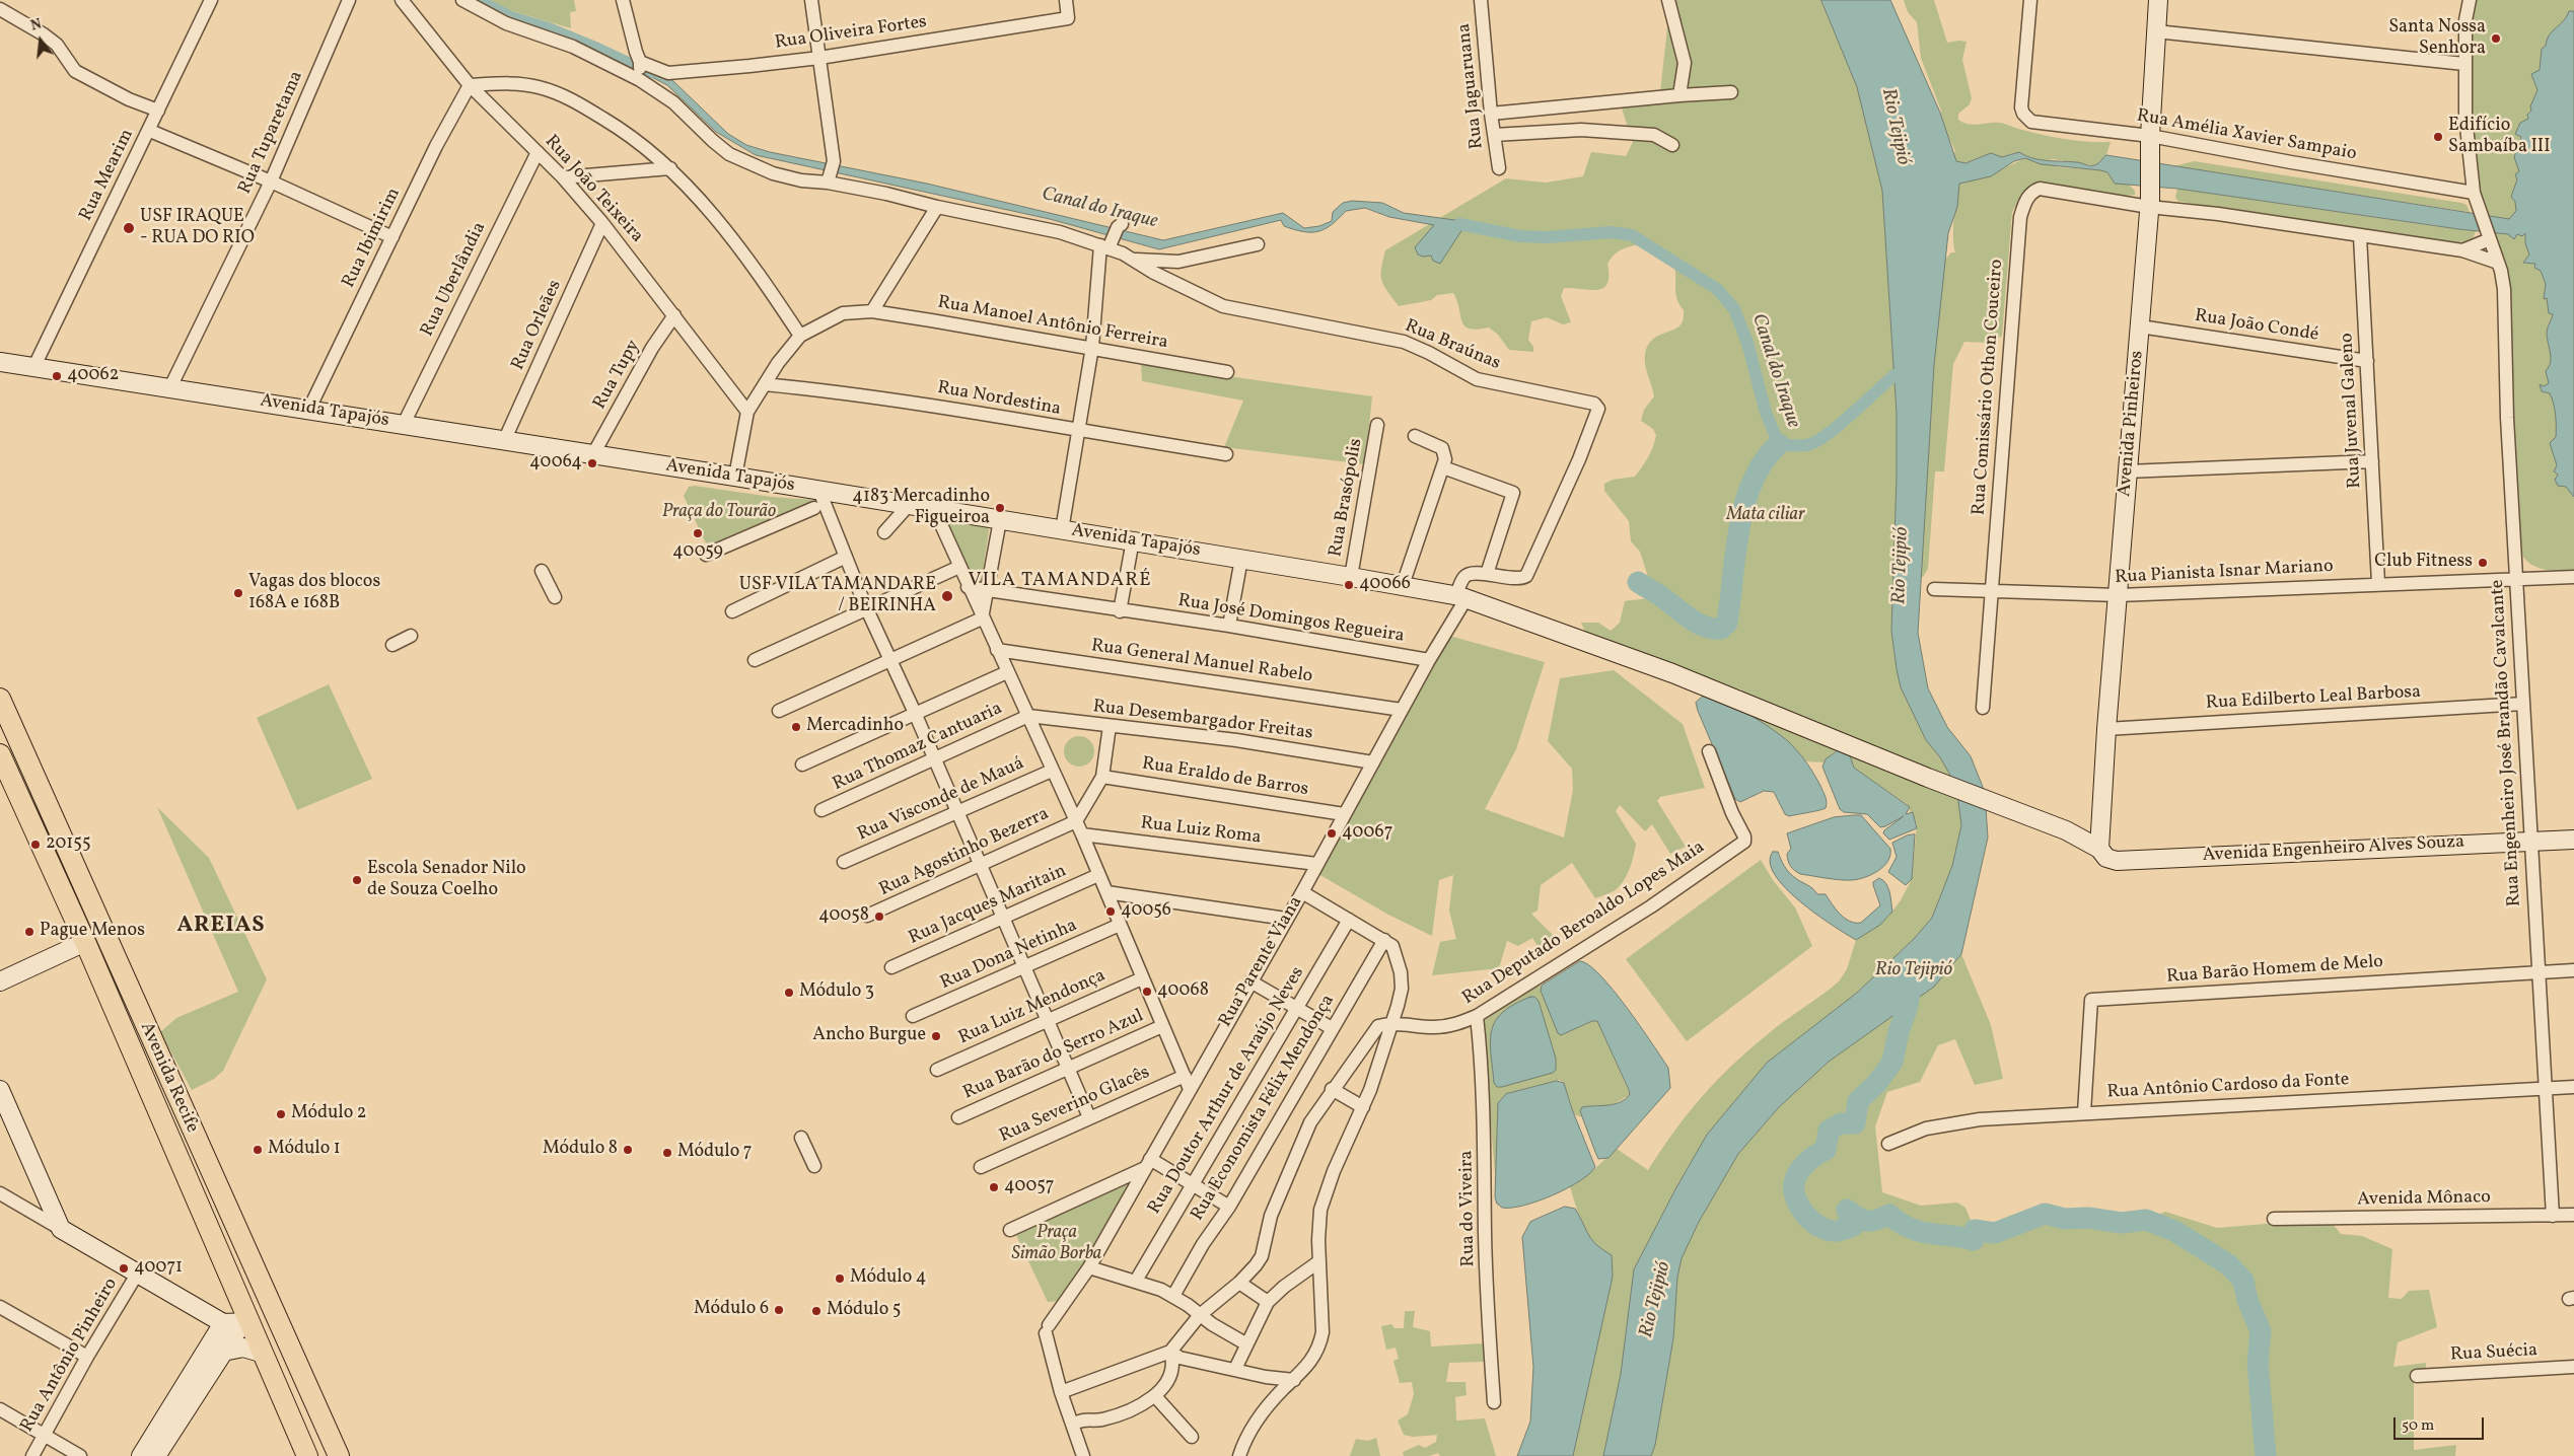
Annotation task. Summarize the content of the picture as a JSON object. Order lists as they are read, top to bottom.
{
  "streets": {
    "main road": [
      "Avenida Tapajós",
      "Avenida Pinheiros",
      "Avenida Engenheiro Alves Souza",
      "Avenida Recife"
    ],
    "street": [
      "Rua Oliveira Fortes",
      "Rua Jaguaruana",
      "Rua Tuparetama",
      "Rua Amélia Xavier Sampaio",
      "Rua Mearim",
      "Rua João Teixeira",
      "Rua Ibimirim",
      "Rua Uberlândia",
      "Rua Manoel Antônio Ferreira",
      "Rua Orleães",
      "Rua João Condé",
      "Rua Braúnas",
      "Rua Tupy",
      "Rua Comissário Othon Couceiro",
      "Rua Nordestina",
      "Rua Juvenal Galeno",
      "Rua Brasópolis",
      "Rua Pianista Isnar Mariano",
      "Rua José Domingos Regueira",
      "Rua General Manuel Rabelo",
      "Rua Edilberto Leal Barbosa",
      "Rua Desembargador Freitas",
      "Rua Engenheiro José Brandão Cavalcante",
      "Rua Thomaz Cantuaria",
      "Rua Eraldo de Barros",
      "Rua Visconde de Mauá",
      "Rua Luiz Roma",
      "Rua Agostinho Bezerra",
      "Rua Jacques Maritain",
      "Rua Deputado Beroaldo Lopes Maia",
      "Rua Dona Netinha",
      "Rua Parente Viana",
      "Rua Barão Homem de Melo",
      "Rua Luiz Mendonça",
      "Rua Barão do Serro Azul",
      "Rua Antônio Cardoso da Fonte",
      "Rua Doutor Arthur de Araújo Neves",
      "Rua Severino Glacês",
      "Rua Economista Félix Mendonça",
      "Avenida Mônaco",
      "Rua do Viveira",
      "Rua Suécia",
      "Rua Antônio Pinheiro"
    ]
  },
  "crossings": [
    ["Rua Tuparetama", "Avenida Tapajós"],
    ["Rua Amélia Xavier Sampaio", "Avenida Pinheiros"],
    ["Rua Amélia Xavier Sampaio", "Rua Engenheiro José Brandão Cavalcante"],
    ["Rua Mearim", "Avenida Tapajós"],
    ["Rua João Teixeira", "Rua Ibimirim"],
    ["Rua João Teixeira", "Rua Uberlândia"],
    ["Rua João Teixeira", "Rua Orleães"],
    ["Rua João Teixeira", "Rua Tupy"],
    ["Rua Ibimirim", "Avenida Tapajós"],
    ["Rua Uberlândia", "Avenida Tapajós"],
    ["Rua Orleães", "Avenida Tapajós"],
    ["Rua João Condé", "Rua Juvenal Galeno"],
    ["Rua João Condé", "Avenida Pinheiros"],
    ["Rua Braúnas", "Avenida Tapajós"],
    ["Rua Braúnas", "Rua Parente Viana"],
    ["Rua Tupy", "Avenida Tapajós"],
    ["Rua Comissário Othon Couceiro", "Rua Juvenal Galeno"],
    ["Rua Comissário Othon Couceiro", "Avenida Pinheiros"],
    ["Rua Comissário Othon Couceiro", "Rua Pianista Isnar Mariano"],
    ["Rua Comissário Othon Couceiro", "Rua Engenheiro José Brandão Cavalcante"],
    ["Rua Juvenal Galeno", "Rua Pianista Isnar Mariano"],
    ["Avenida Tapajós", "Rua Brasópolis"],
    ["Avenida Tapajós", "Avenida Engenheiro Alves Souza"],
    ["Avenida Tapajós", "Rua Parente Viana"],
    ["Avenida Pinheiros", "Rua Pianista Isnar Mariano"],
    ["Avenida Pinheiros", "Rua Edilberto Leal Barbosa"],
    ["Avenida Pinheiros", "Avenida Engenheiro Alves Souza"],
    ["Rua Pianista Isnar Mariano", "Rua Engenheiro José Brandão Cavalcante"],
    ["Rua José Domingos Regueira", "Rua Parente Viana"],
    ["Rua General Manuel Rabelo", "Rua Parente Viana"],
    ["Rua Edilberto Leal Barbosa", "Rua Engenheiro José Brandão Cavalcante"],
    ["Rua Desembargador Freitas", "Rua Thomaz Cantuaria"],
    ["Rua Desembargador Freitas", "Rua Parente Viana"],
    ["Rua Engenheiro José Brandão Cavalcante", "Avenida Engenheiro Alves Souza"],
    ["Rua Engenheiro José Brandão Cavalcante", "Rua Barão Homem de Melo"],
    ["Rua Engenheiro José Brandão Cavalcante", "Rua Antônio Cardoso da Fonte"],
    ["Rua Engenheiro José Brandão Cavalcante", "Avenida Mônaco"],
    ["Rua Eraldo de Barros", "Rua Parente Viana"],
    ["Rua Luiz Roma", "Rua Parente Viana"],
    ["Rua Deputado Beroaldo Lopes Maia", "Rua do Viveira"],
    ["Rua Barão Homem de Melo", "Rua Antônio Cardoso da Fonte"]
  ],
  "districts": ["VILA TAMANDARÉ", "AREIAS"],
  "water": ["Rio Tejipió", "Canal do Iraque"],
  "parks": ["Praça do Tourão", "Mata ciliar", "Praça Simão Borba"],
  "places": [
    "Santa Nossa Senhora",
    "Edifício Sambaíba III",
    "USF IRAQUE - RUA DO RIO",
    "40062",
    "40064",
    "4183 Mercadinho Figueiroa",
    "40059",
    "Club Fitness",
    "40066",
    "Vagas dos blocos 168A e 168B",
    "USF VILA TAMANDARE / BEIRINHA",
    "Mercadinho",
    "40067",
    "20155",
    "Escola Senador Nilo de Souza Coelho",
    "40056",
    "40058",
    "Pague Menos",
    "40068",
    "Módulo 3",
    "Ancho Burgue",
    "Módulo 2",
    "Módulo 1",
    "Módulo 8",
    "Módulo 7",
    "40057",
    "40071",
    "Módulo 4",
    "Módulo 6",
    "Módulo 5"
  ],
  "scale_bar": "50 m",
  "north": "top"
}
